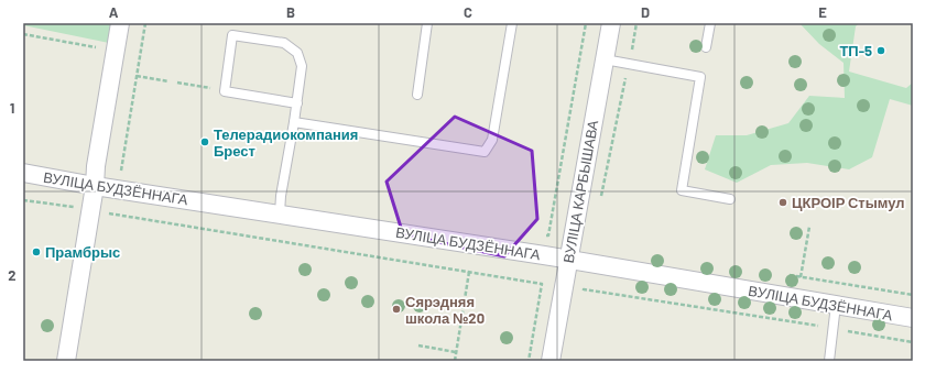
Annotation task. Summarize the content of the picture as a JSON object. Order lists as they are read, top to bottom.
{
  "streets": {
    "street": ["ВУЛІЦА БУДЗЁННАГА", "ВУЛІЦА КАРБЫШАВА"]
  },
  "crossings": [
    ["ВУЛІЦА БУДЗЁННАГА", "ВУЛІЦА КАРБЫШАВА"]
  ],
  "places": [
    "ТП-5",
    "Телерадиокомпания Брест",
    "ЦКРОІР Стымул",
    "Прамбрыс",
    "Сярэдняя школа №20"
  ],
  "grid": {
    "columns": [
      "A",
      "B",
      "C",
      "D",
      "E"
    ],
    "rows": ["1", "2"]
  }
}
